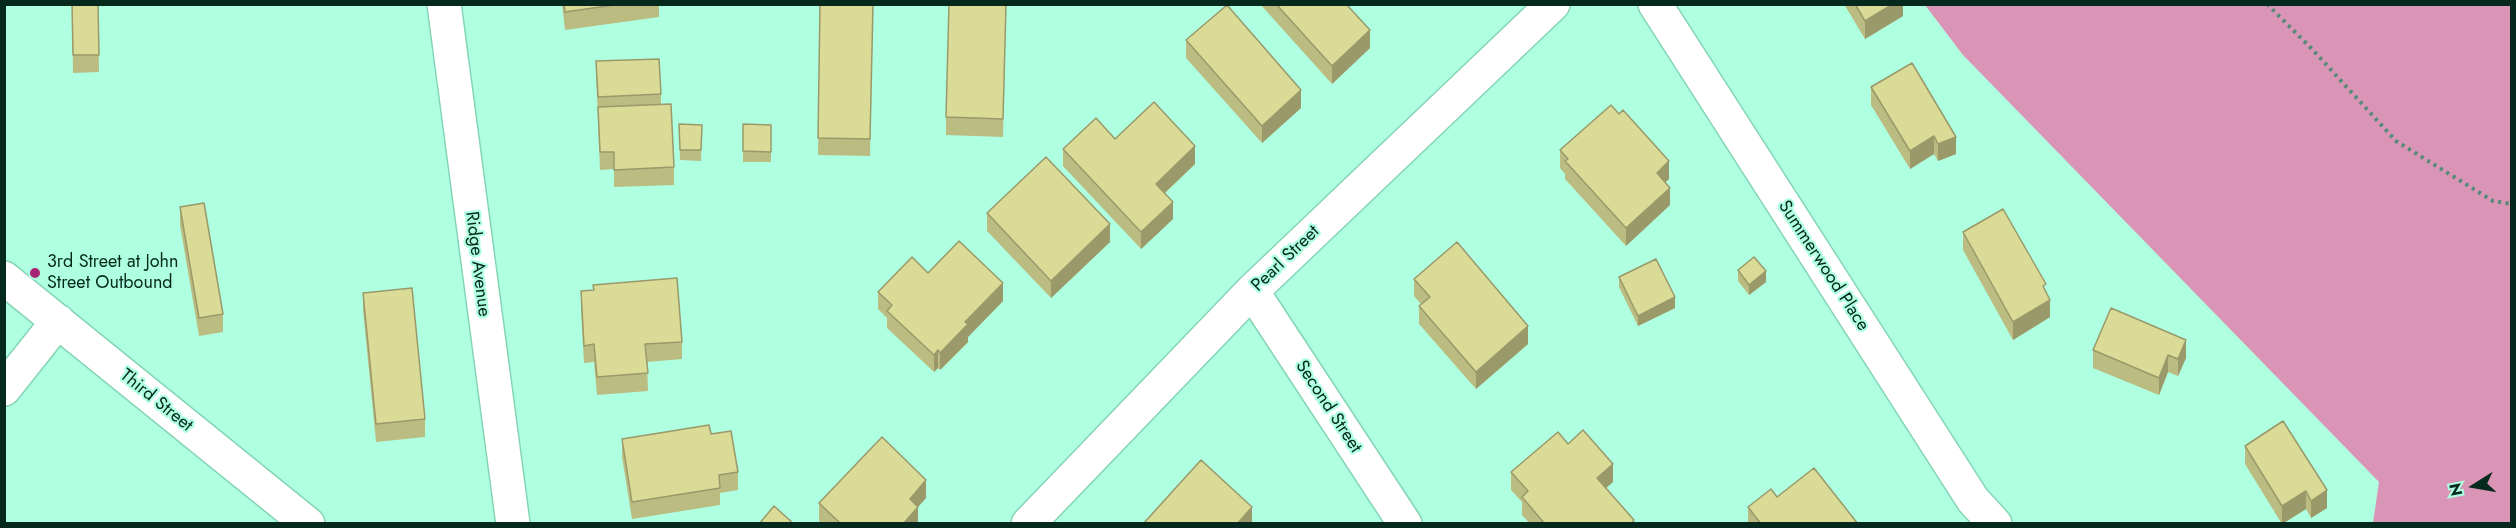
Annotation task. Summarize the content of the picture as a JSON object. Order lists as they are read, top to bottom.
{
  "streets": {
    "street": [
      "Pearl Street",
      "Ridge Avenue",
      "Summerwood Place",
      "Third Street",
      "Second Street"
    ]
  },
  "crossings": [
    ["Pearl Street", "Second Street"]
  ],
  "places": ["3rd Street at John Street Outbound"],
  "north": "left"
}
